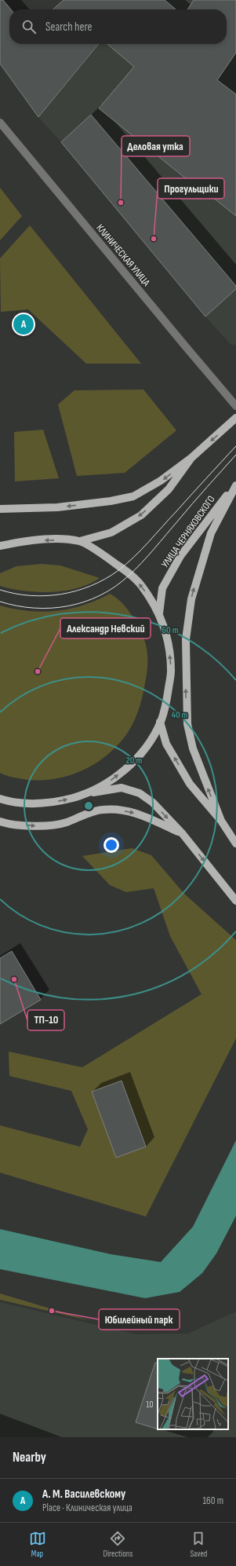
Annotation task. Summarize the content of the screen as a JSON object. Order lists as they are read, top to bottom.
{
  "streets": {
    "main road": ["УЛИЦА ЧЕРНЯХОВСКОГО"],
    "street": ["КЛИНИЧЕСКАЯ УЛИЦА"]
  },
  "places": [
    "Деловая утка",
    "Прогульщики",
    "Александр Невский",
    "ТП-10",
    "Юбилейный парк"
  ],
  "house_numbers": ["10"],
  "page": {
    "search": "Search here",
    "pins": "A",
    "heading": "Nearby",
    "list": [
      {
        "mark": "A",
        "name": "А. М. Василевскому",
        "note": "Place · Клиническая улица",
        "value": "160 m"
      }
    ],
    "nav": ["Map", "Directions", "Saved"]
  },
  "rings": ["60 m", "40 m", "20 m"]
}
